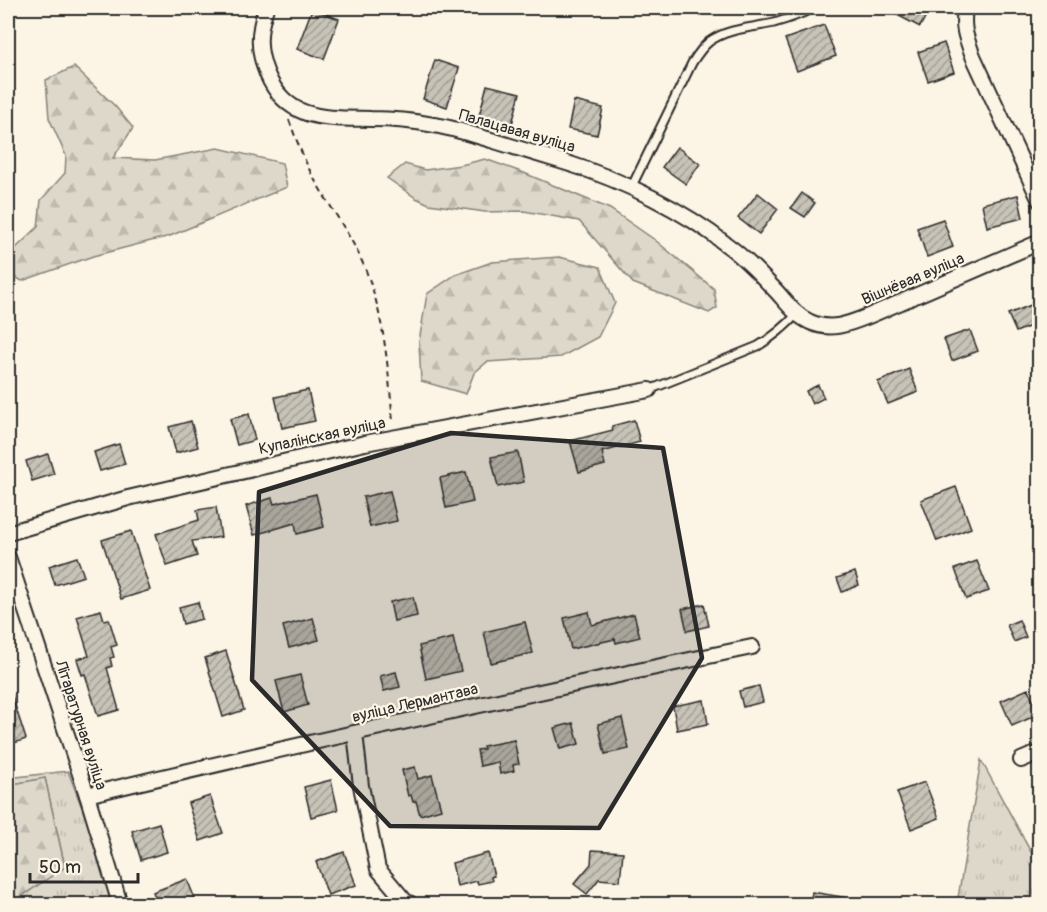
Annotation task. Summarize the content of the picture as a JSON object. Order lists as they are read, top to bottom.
{
  "streets": {
    "street": [
      "Палацавая вуліца",
      "Вішнёвая вуліца",
      "Купалінская вуліца",
      "вуліца Лермантава",
      "Літаратурная вуліца"
    ]
  },
  "crossings": [
    ["Палацавая вуліца", "Вішнёвая вуліца"],
    ["вуліца Лермантава", "Літаратурная вуліца"]
  ],
  "scale_bar": "50 m"
}
